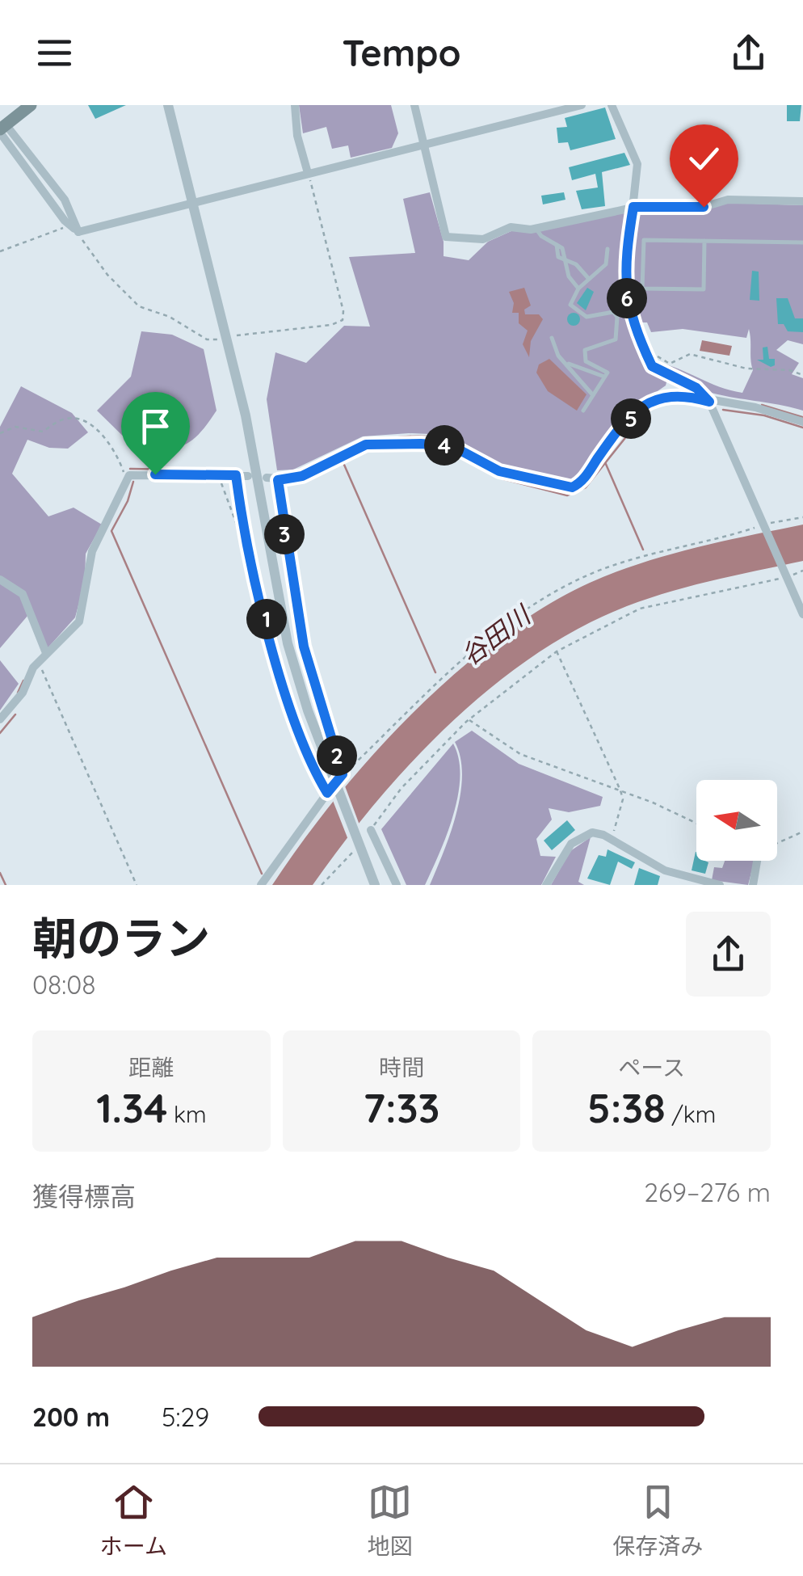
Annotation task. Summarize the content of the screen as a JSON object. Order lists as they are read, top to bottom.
{
  "water": ["谷田川"],
  "north": "left",
  "page": {
    "header": "Tempo",
    "pins": [
      "6",
      "5",
      "4",
      "3",
      "1",
      "2"
    ],
    "heading": ["朝のラン", "08:08"],
    "stats": [
      ["距離", "1.34 km"],
      ["時間", "7:33"],
      ["ペース", "5:38 /km"]
    ],
    "chart": ["獲得標高", "269–276 m"],
    "list": [
      {
        "name": "200 m",
        "note": "5:29"
      }
    ],
    "tabs": ["ホーム", "地図", "保存済み"]
  }
}
